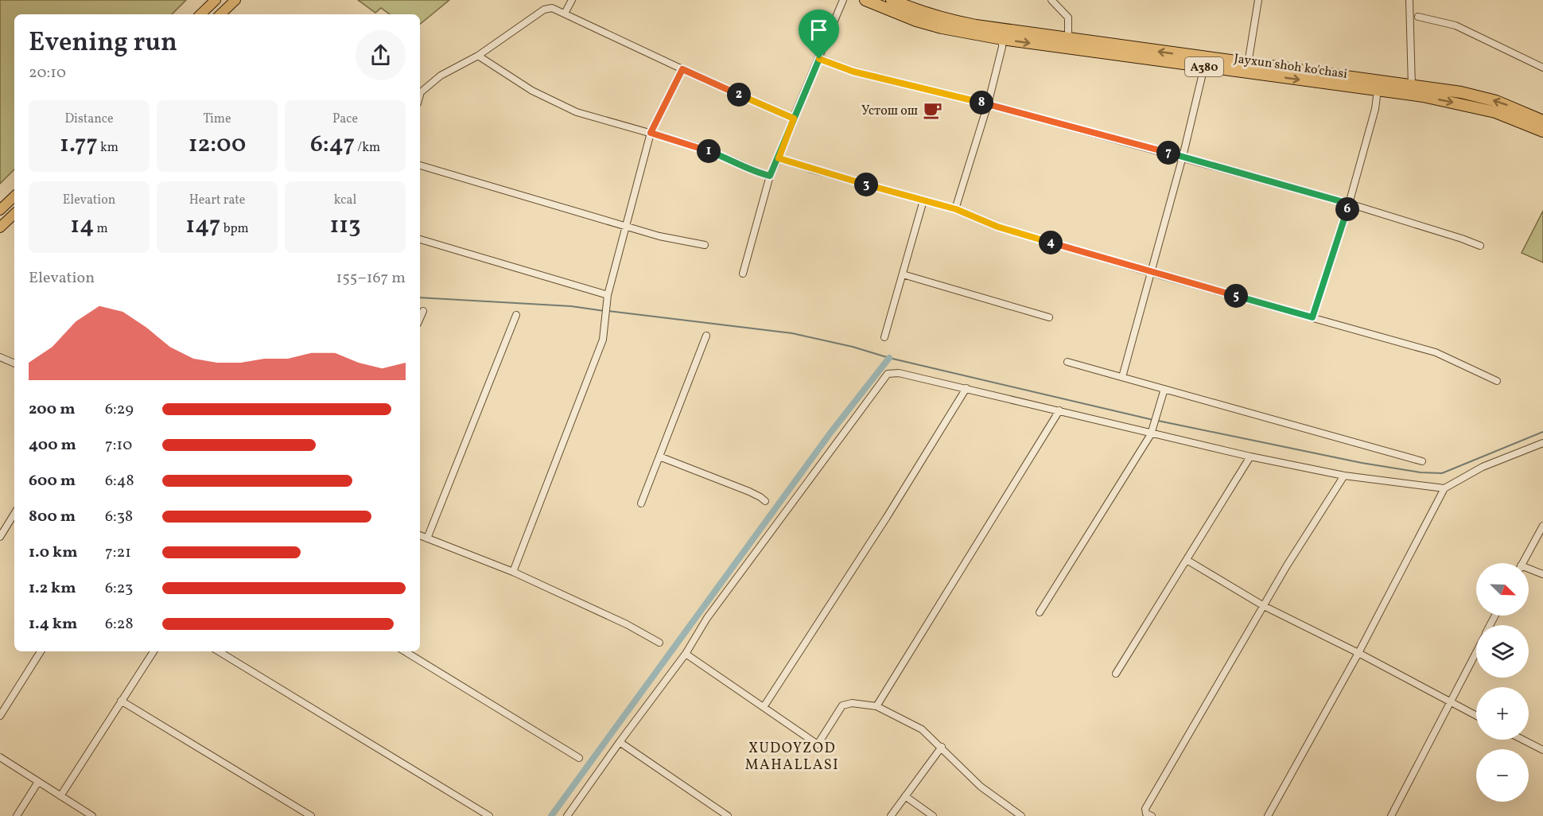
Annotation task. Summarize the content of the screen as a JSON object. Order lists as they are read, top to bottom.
{
  "streets": {
    "highway": ["Jayxun shoh ko'chasi", "A380"]
  },
  "districts": ["XUDOYZOD MAHALLASI"],
  "places": {
    "cafe": ["Устош ош"]
  },
  "north": "bottom right",
  "page": {
    "heading": ["Evening run", "20:10"],
    "pins": [
      "2",
      "8",
      "1",
      "7",
      "3",
      "6",
      "4",
      "5"
    ],
    "stats": [
      ["Distance", "1.77 km"],
      ["Time", "12:00"],
      ["Pace", "6:47 /km"],
      ["Elevation", "14 m"],
      ["Heart rate", "147 bpm"],
      ["kcal", "113"]
    ],
    "chart": ["Elevation", "155–167 m"],
    "list": [
      {
        "name": "200 m",
        "note": "6:29"
      },
      {
        "name": "400 m",
        "note": "7:10"
      },
      {
        "name": "600 m",
        "note": "6:48"
      },
      {
        "name": "800 m",
        "note": "6:38"
      },
      {
        "name": "1.0 km",
        "note": "7:21"
      },
      {
        "name": "1.2 km",
        "note": "6:23"
      },
      {
        "name": "1.4 km",
        "note": "6:28"
      }
    ],
    "map_buttons": ["+", "−"]
  }
}
